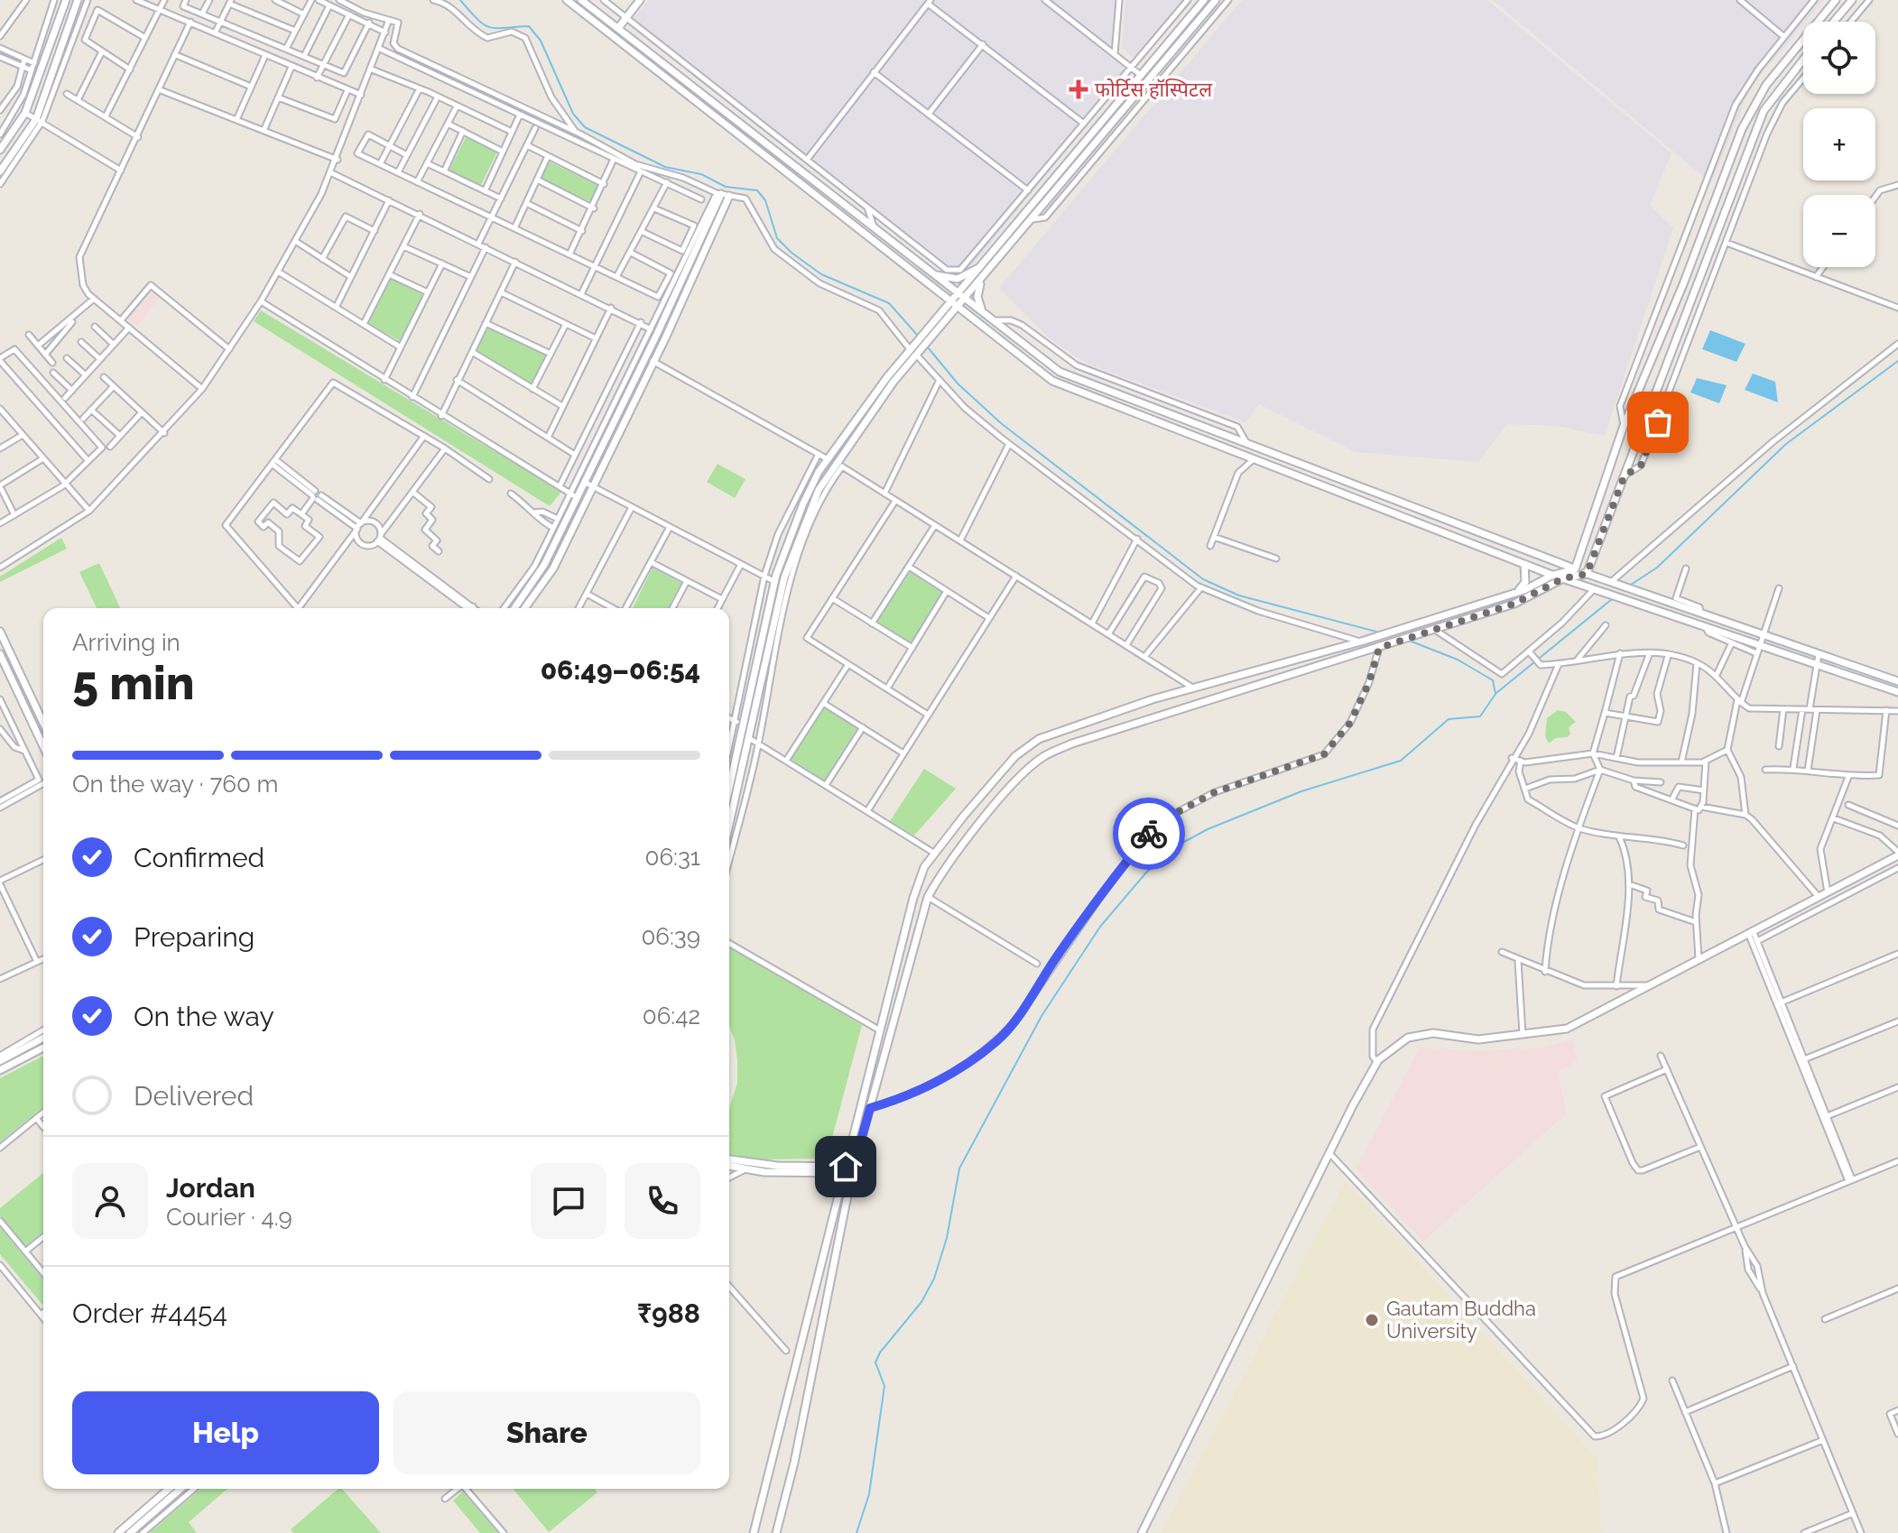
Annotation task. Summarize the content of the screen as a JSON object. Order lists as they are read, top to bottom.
{
  "places": {
    "health": ["फोर्टिस हॉस्पिटल"],
    "other": ["Gautam Buddha University"]
  },
  "page": {
    "map_buttons": ["+", "−"],
    "heading": ["5 min", "Arriving in", "06:49–06:54"],
    "panel": [
      "Jordan",
      "Courier · 4.9",
      "Order #4454",
      "₹988"
    ],
    "bar": "On the way · 760 m",
    "list": [
      ["Confirmed", "06:31"],
      ["Preparing", "06:39"],
      ["On the way", "06:42"],
      "Delivered"
    ],
    "buttons": ["Help", "Share"]
  }
}
